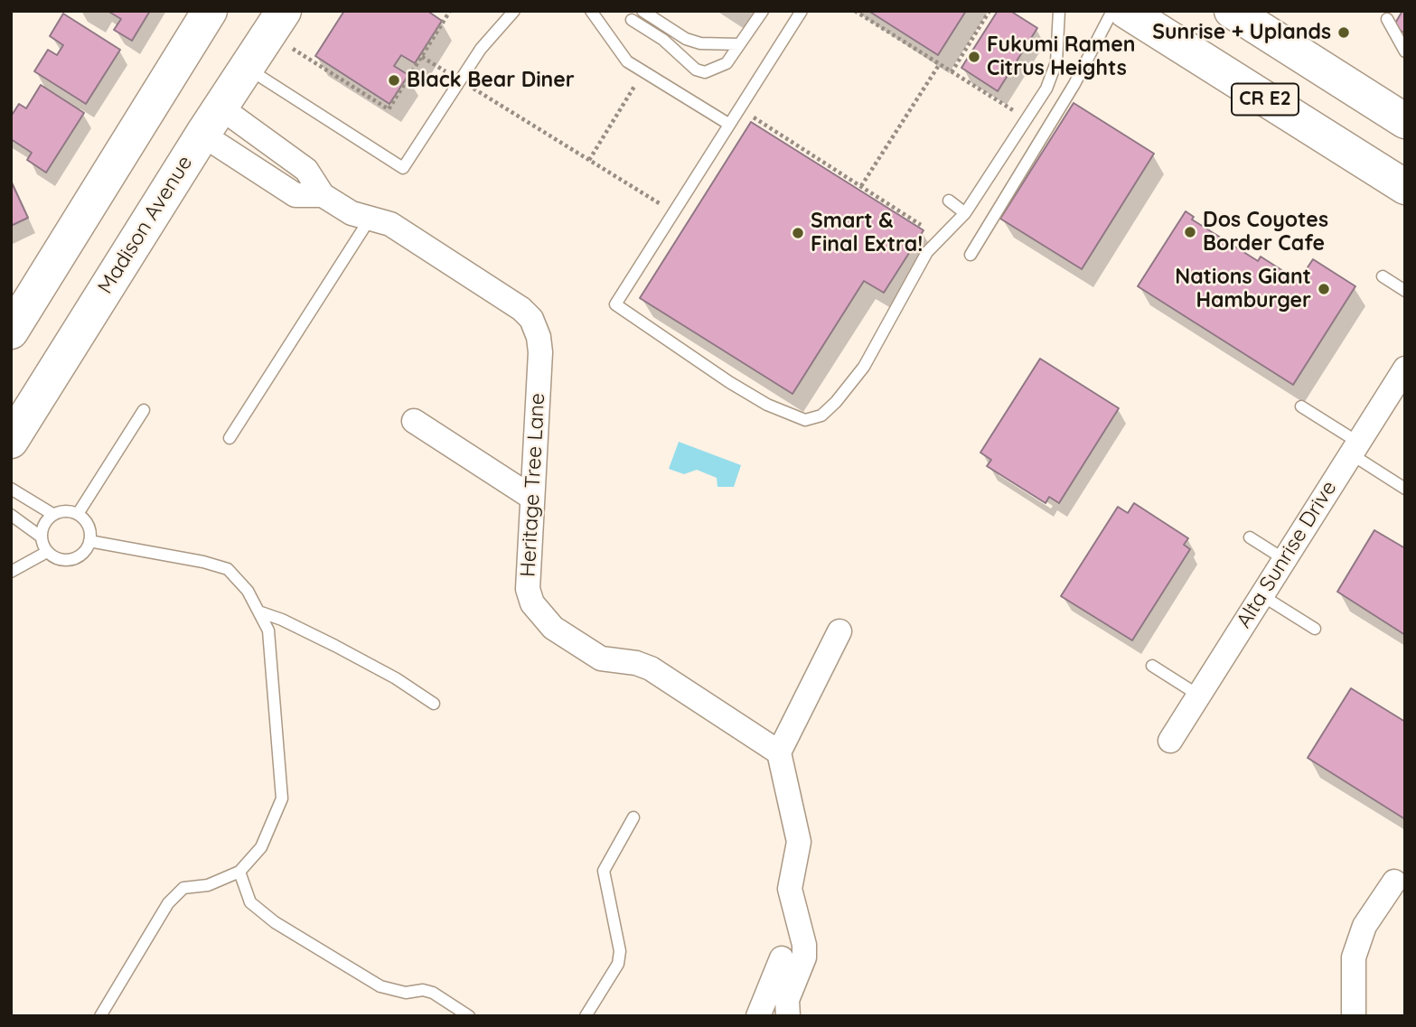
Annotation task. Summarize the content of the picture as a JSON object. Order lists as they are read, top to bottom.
{
  "streets": {
    "main road": ["CR E2", "Madison Avenue"],
    "street": ["Heritage Tree Lane", "Alta Sunrise Drive"]
  },
  "crossings": [
    ["Madison Avenue", "Heritage Tree Lane"]
  ],
  "places": [
    "Sunrise + Uplands",
    "Fukumi Ramen Citrus Heights",
    "Black Bear Diner",
    "Dos Coyotes Border Cafe",
    "Smart & Final Extra!",
    "Nations Giant Hamburger"
  ]
}
